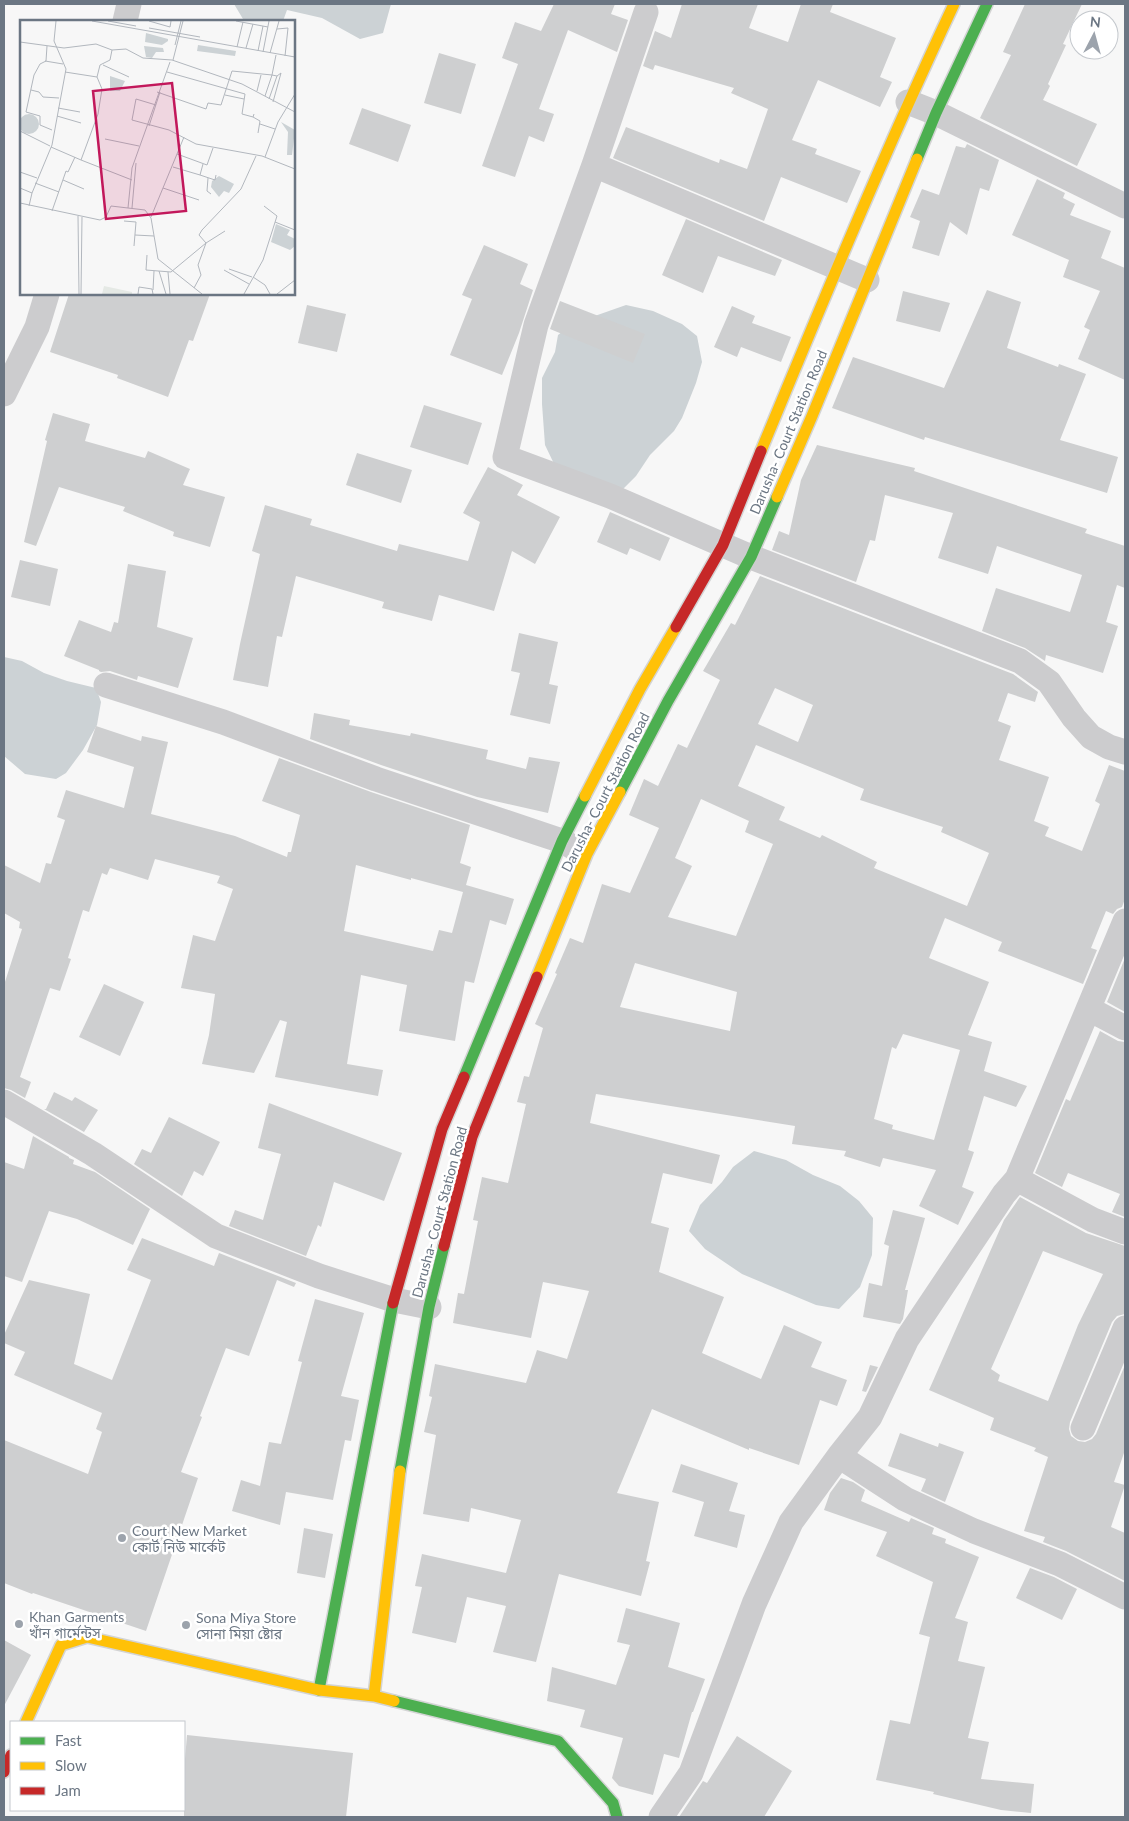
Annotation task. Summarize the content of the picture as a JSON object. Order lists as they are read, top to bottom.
{
  "streets": {
    "main road": ["Darusha- Court Station Road"]
  },
  "places": ["Court New Market কোর্ট নিউ মার্কেট", "Khan Garments খাঁন গার্মেন্টস", "Sona Miya Store সোনা মিয়া ষ্টোর"],
  "legend": ["Fast", "Slow", "Jam"],
  "north": "top"
}
